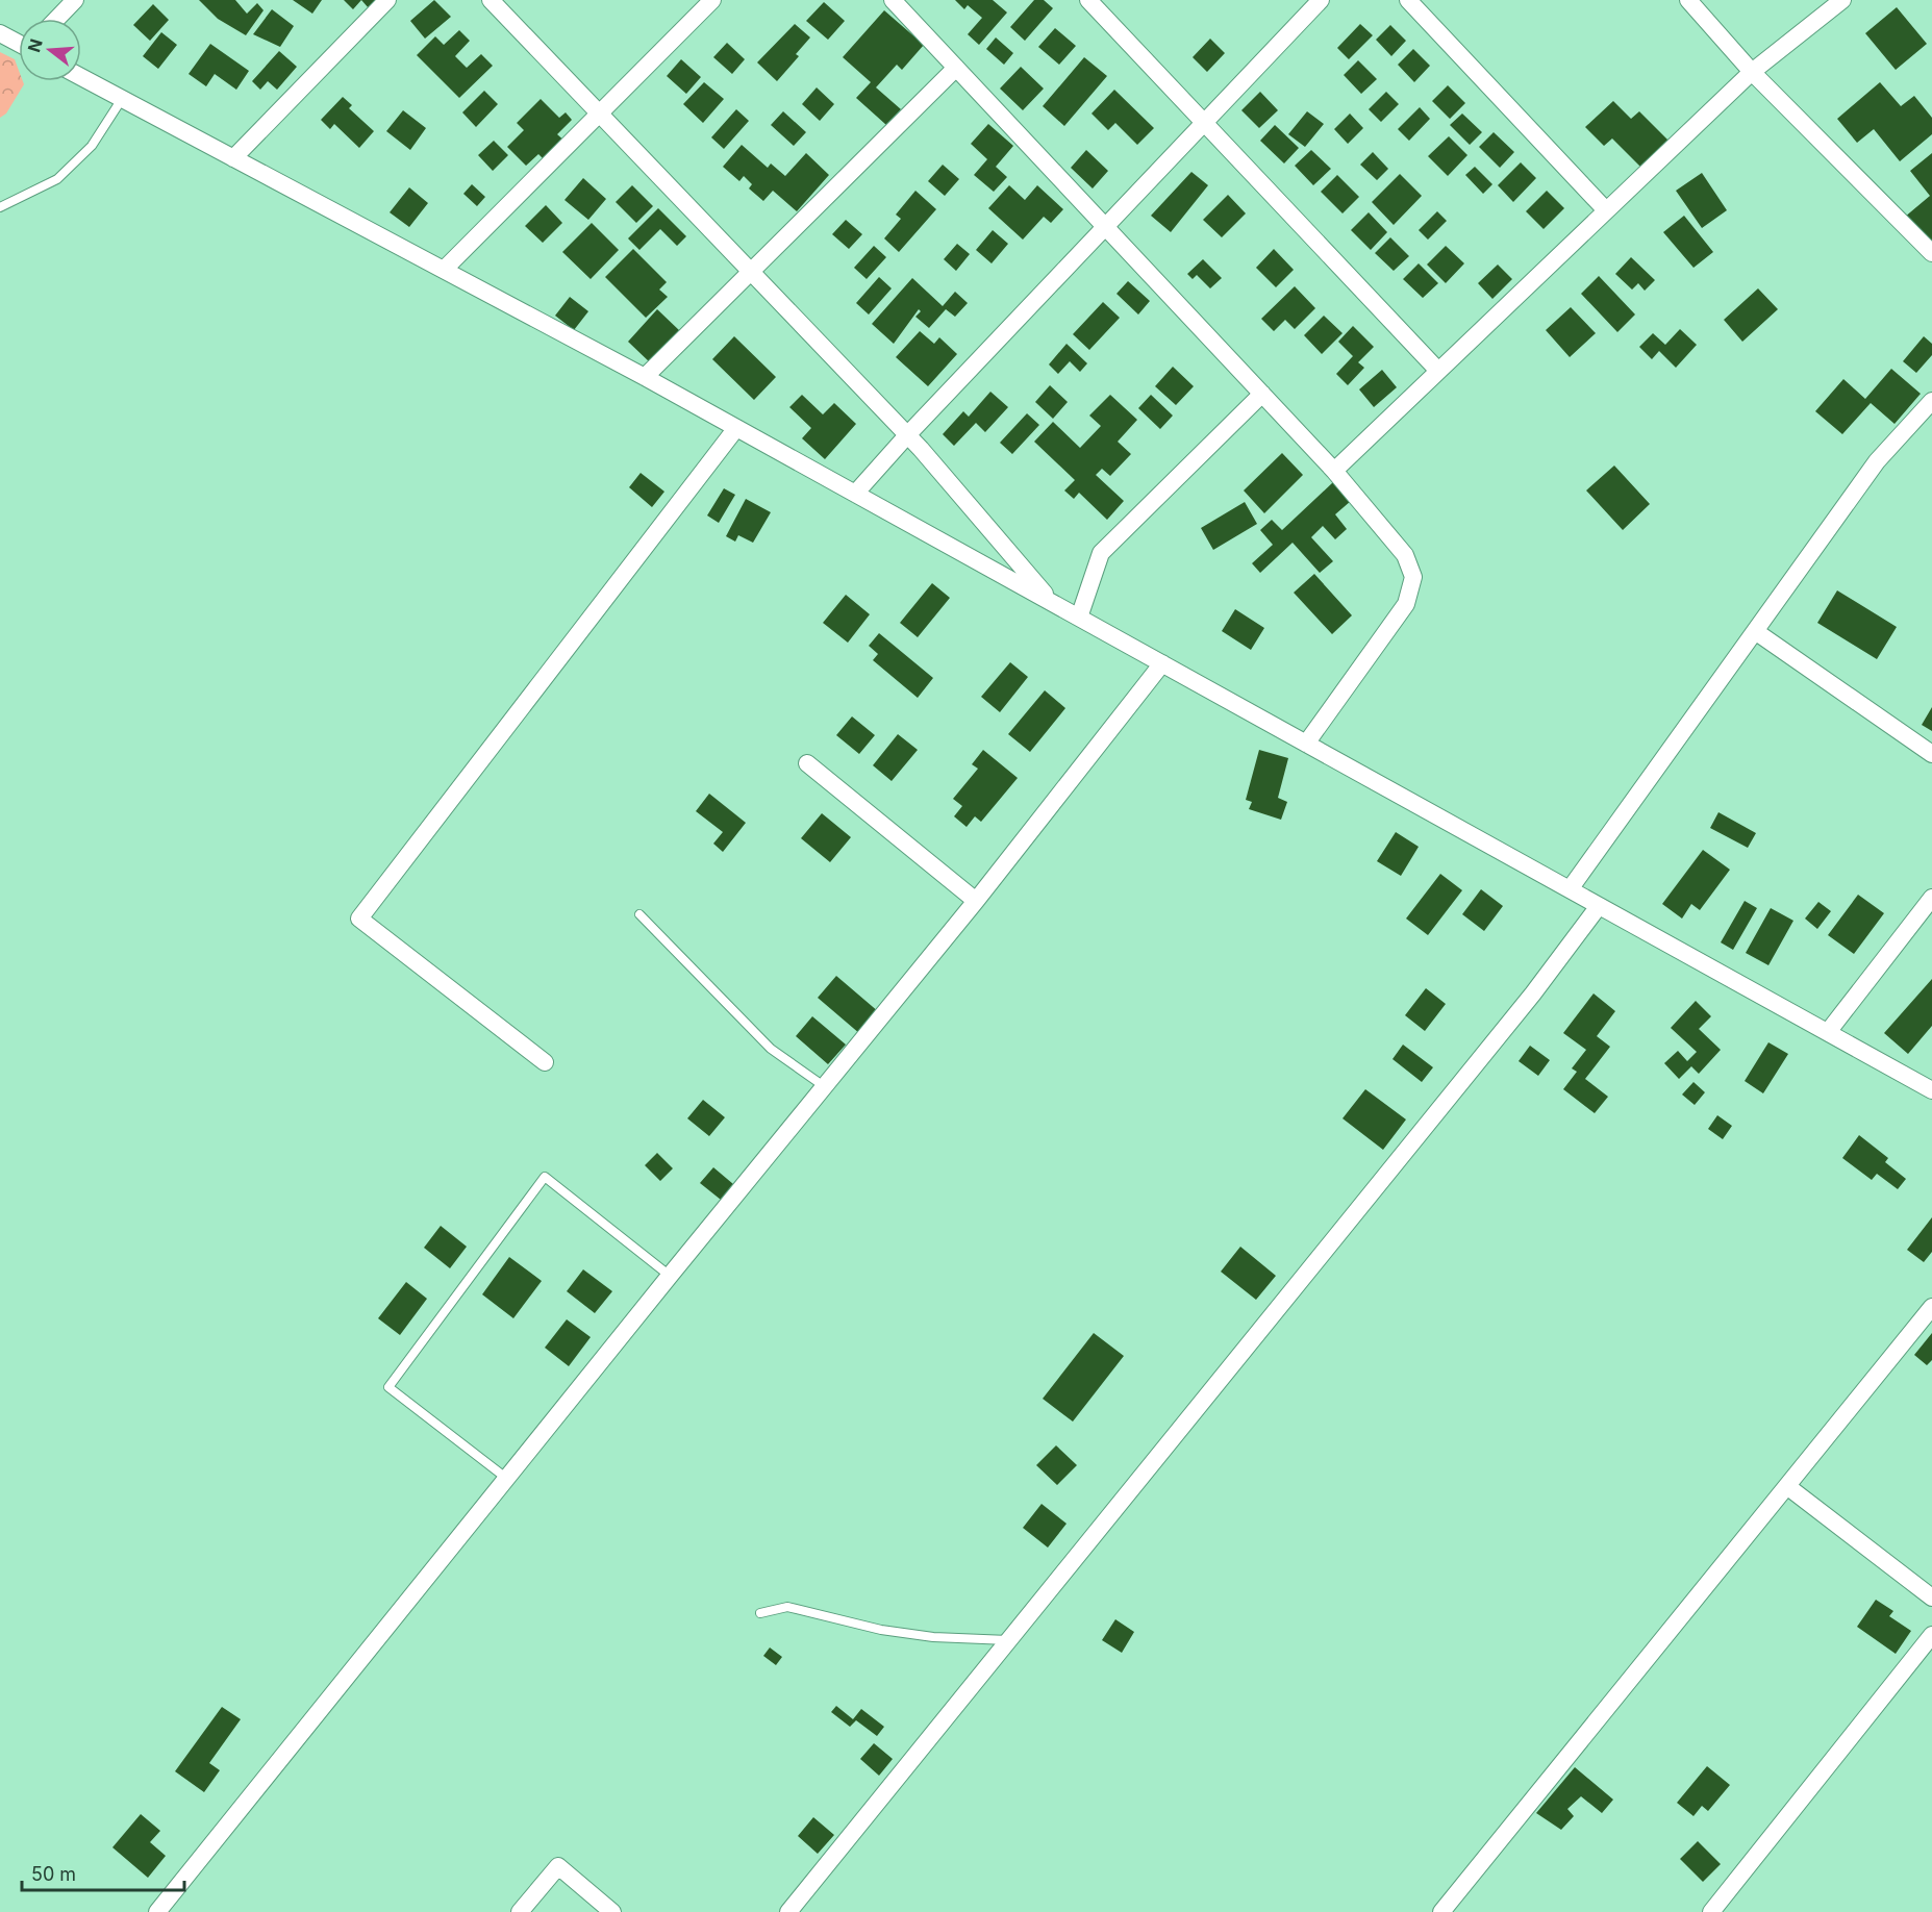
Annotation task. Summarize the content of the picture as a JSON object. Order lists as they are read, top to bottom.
{
  "scale_bar": "50 m",
  "north": "left"
}
